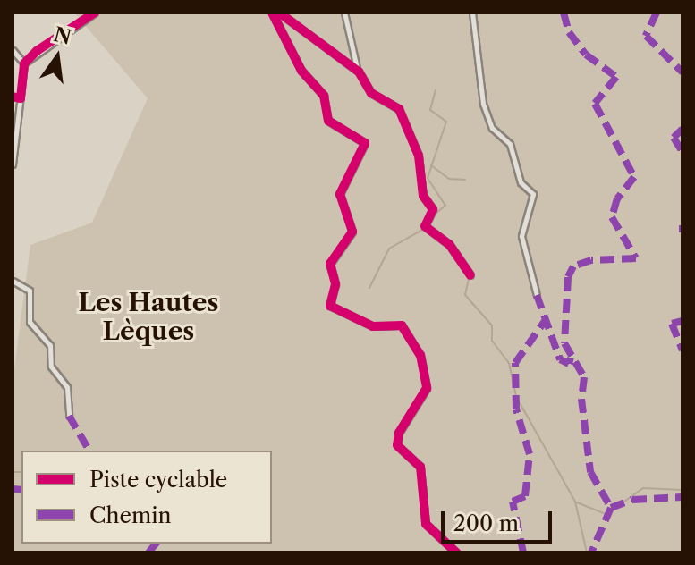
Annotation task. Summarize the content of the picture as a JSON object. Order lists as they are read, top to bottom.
{
  "districts": ["Les Hautes Lèques"],
  "legend": ["Piste cyclable", "Chemin"],
  "scale_bar": "200 m",
  "north": "top"
}
